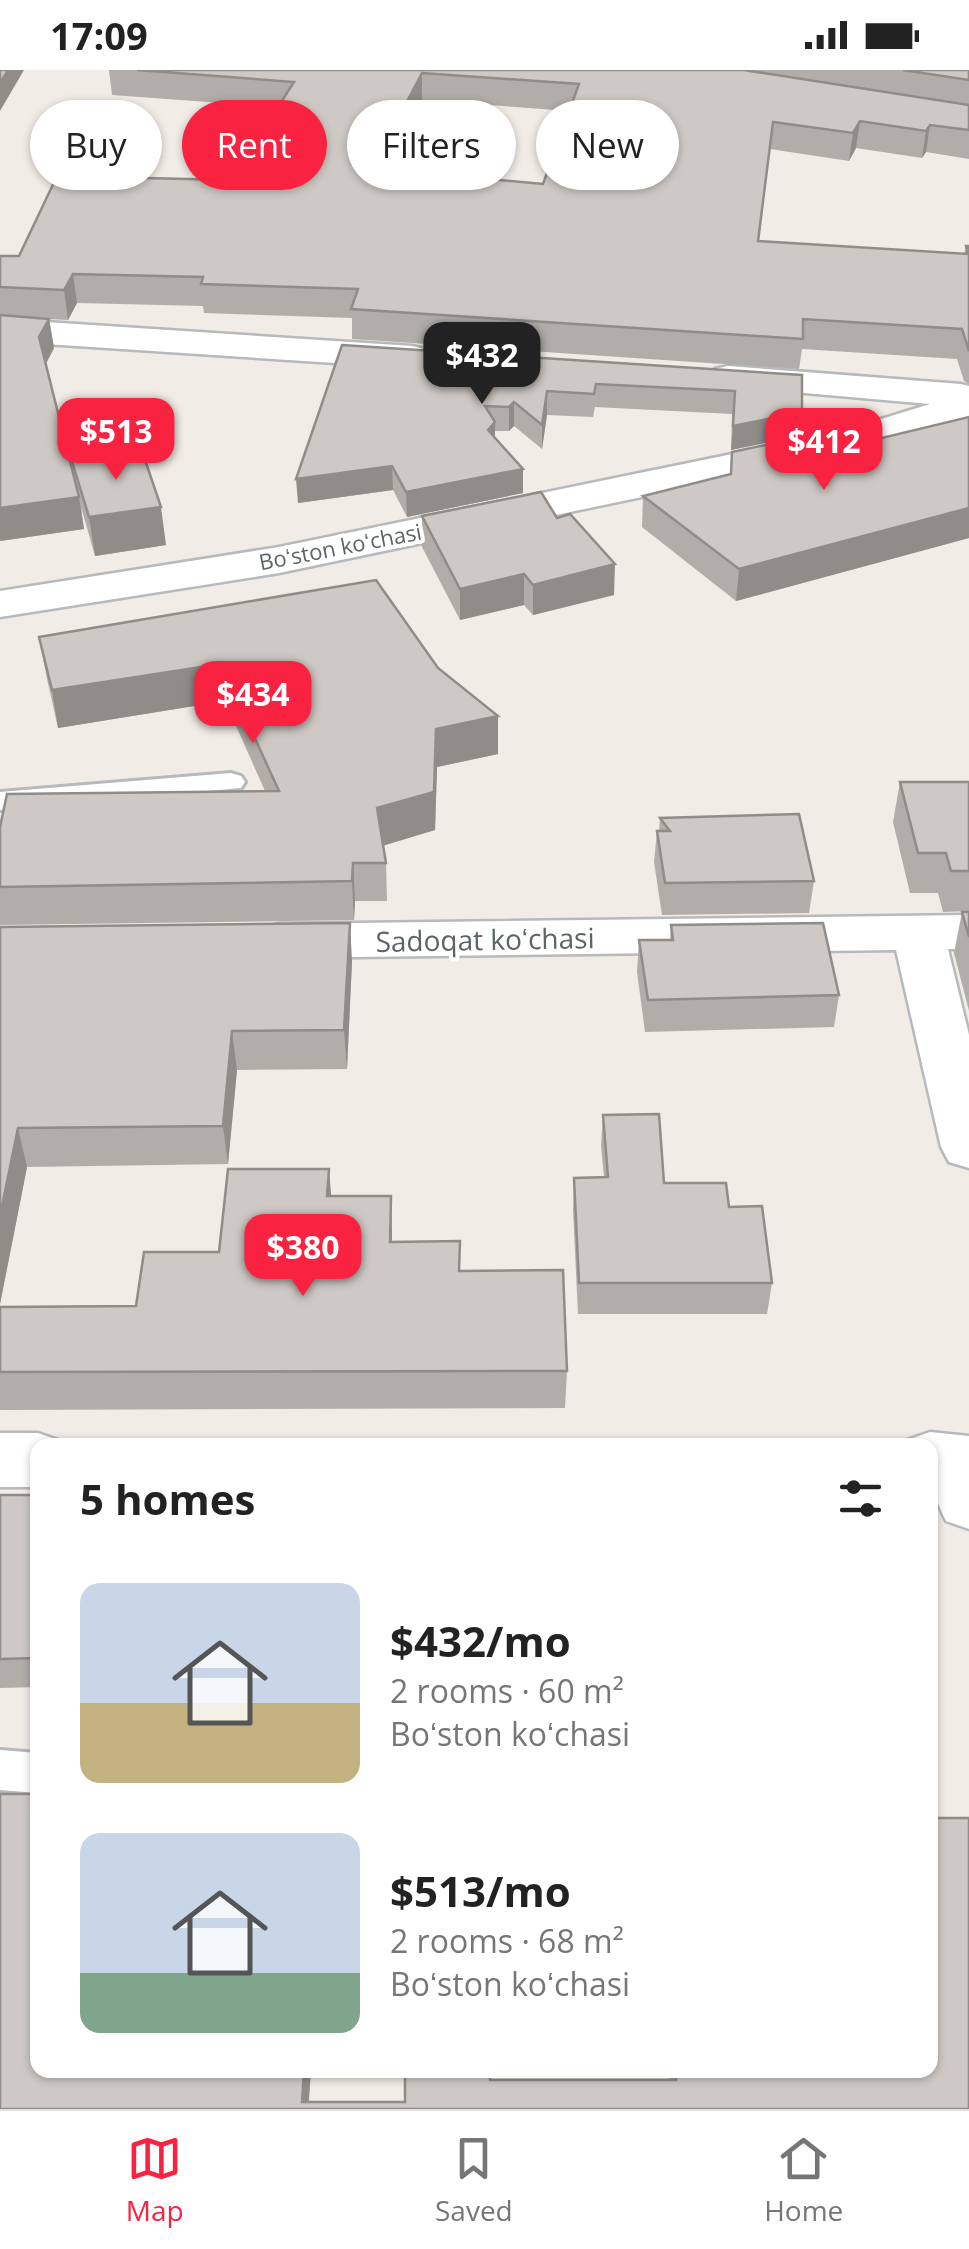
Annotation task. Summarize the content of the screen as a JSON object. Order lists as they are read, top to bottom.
{
  "streets": {
    "street": ["Boʻston koʻchasi", "Sadoqat koʻchasi"]
  },
  "page": {
    "status": "17:09",
    "chip": [
      "Buy",
      "Rent",
      "Filters",
      "New"
    ],
    "price": [
      "$432",
      "$513",
      "$412",
      "$434",
      "$380"
    ],
    "heading": "5 homes",
    "list": [
      {
        "name": "$432/mo",
        "note": "2 rooms · 60 m² · Boʻston koʻchasi"
      },
      {
        "name": "$513/mo",
        "note": "2 rooms · 68 m² · Boʻston koʻchasi"
      }
    ],
    "tabs": ["Map", "Saved", "Home"]
  }
}
